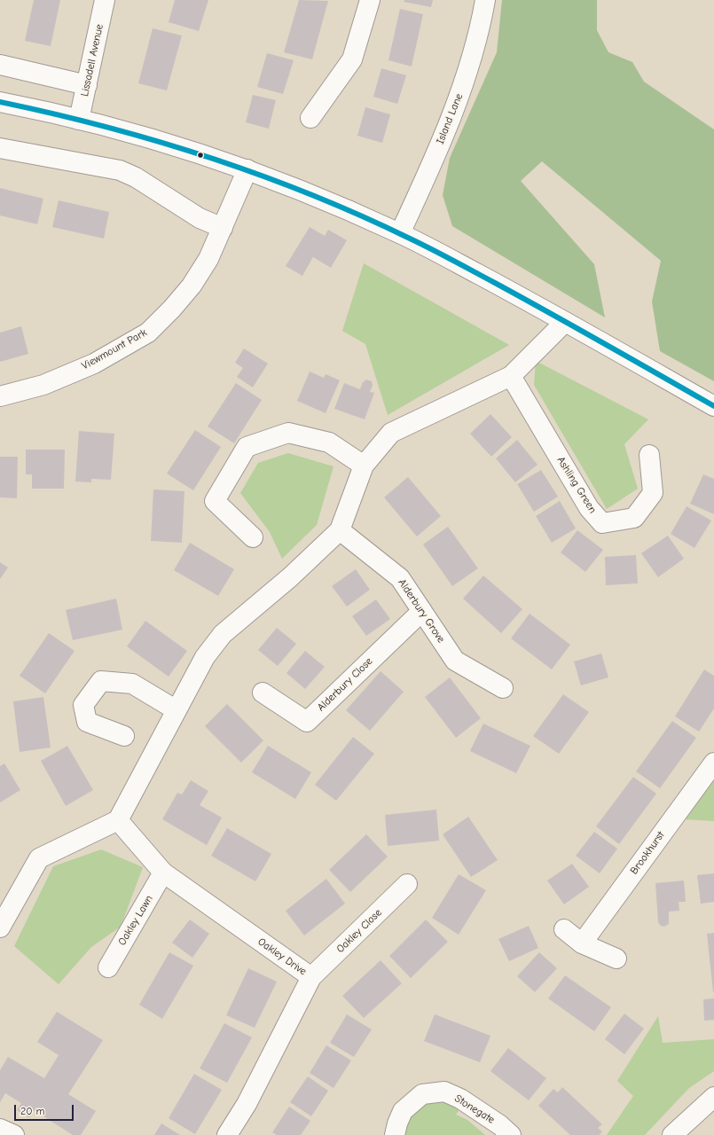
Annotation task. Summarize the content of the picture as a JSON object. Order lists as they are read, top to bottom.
{
  "streets": {
    "street": [
      "Lissadell Avenue",
      "Island Lane",
      "Viewmount Park",
      "Ashling Green",
      "Alderbury Grove",
      "Alderbury Close",
      "Brookhurst",
      "Oakley Lawn",
      "Oakley Close",
      "Oakley Drive",
      "Stonegate"
    ]
  },
  "crossings": [
    ["Alderbury Grove", "Alderbury Close"],
    ["Oakley Lawn", "Oakley Drive"],
    ["Oakley Close", "Oakley Drive"]
  ],
  "scale_bar": "20 m"
}
